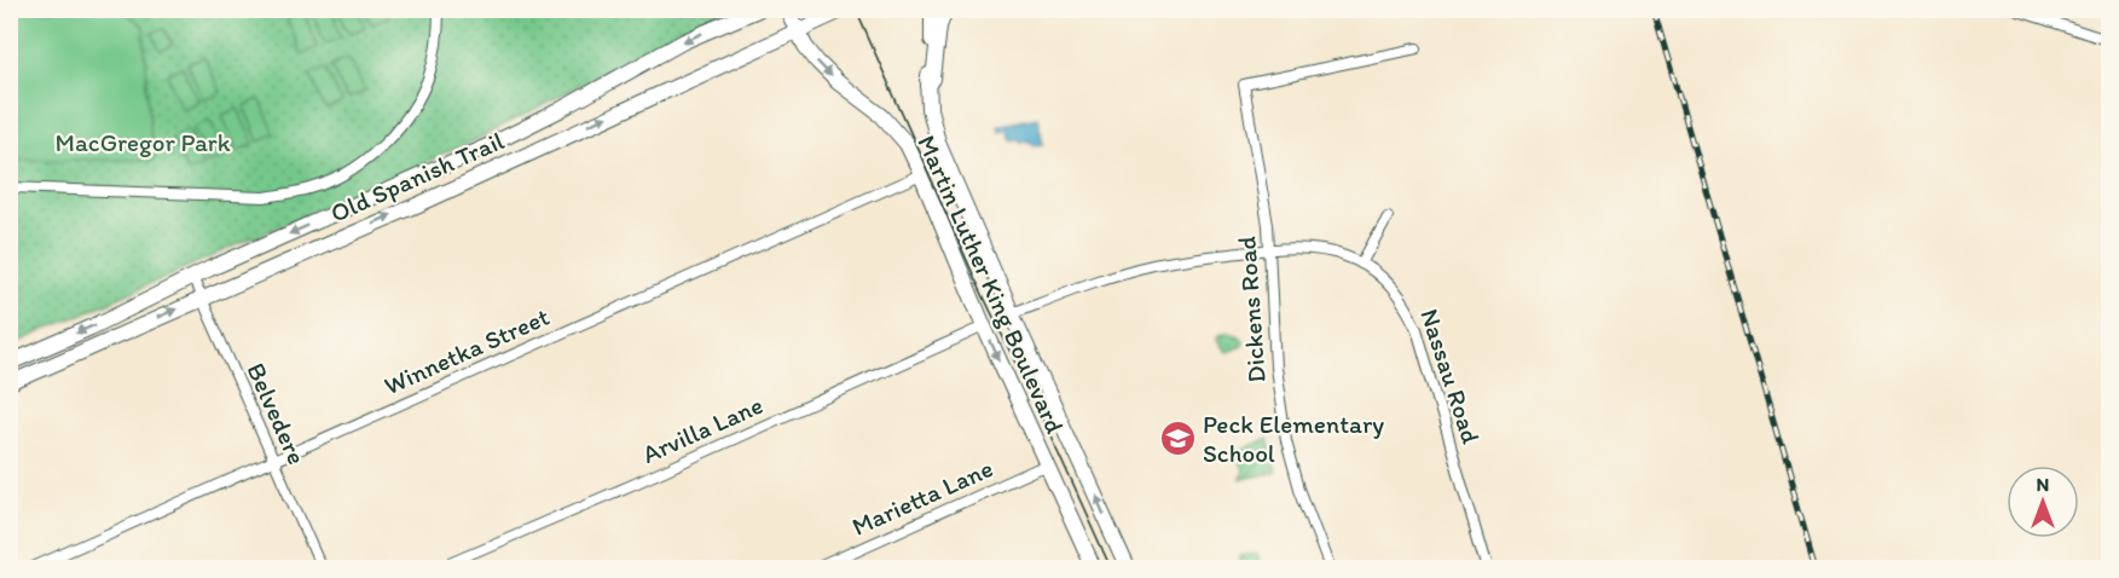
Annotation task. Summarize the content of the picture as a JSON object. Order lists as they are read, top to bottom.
{
  "streets": {
    "main road": ["Old Spanish Trail", "Martin Luther King Boulevard"],
    "street": [
      "Dickens Road",
      "Winnetka Street",
      "Nassau Road",
      "Belvedere",
      "Arvilla Lane",
      "Marietta Lane"
    ]
  },
  "crossings": [
    ["Old Spanish Trail", "Martin Luther King Boulevard"],
    ["Old Spanish Trail", "Belvedere"],
    ["Martin Luther King Boulevard", "Winnetka Street"],
    ["Martin Luther King Boulevard", "Arvilla Lane"],
    ["Martin Luther King Boulevard", "Marietta Lane"],
    ["Dickens Road", "Nassau Road"],
    ["Winnetka Street", "Belvedere"]
  ],
  "parks": ["MacGregor Park"],
  "places": {
    "school or university": ["Peck Elementary School"]
  },
  "north": "top"
}
